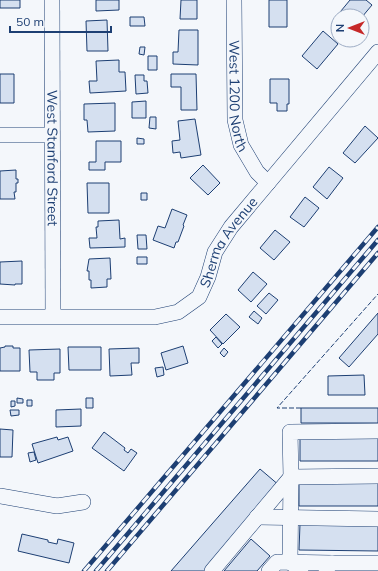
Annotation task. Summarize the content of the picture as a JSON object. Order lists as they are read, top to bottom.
{
  "streets": {
    "street": ["West 1200 North", "West Stanford Street", "Sherma Avenue"]
  },
  "crossings": [
    ["West 1200 North", "Sherma Avenue"],
    ["West Stanford Street", "Sherma Avenue"]
  ],
  "scale_bar": "50 m",
  "north": "left"
}
